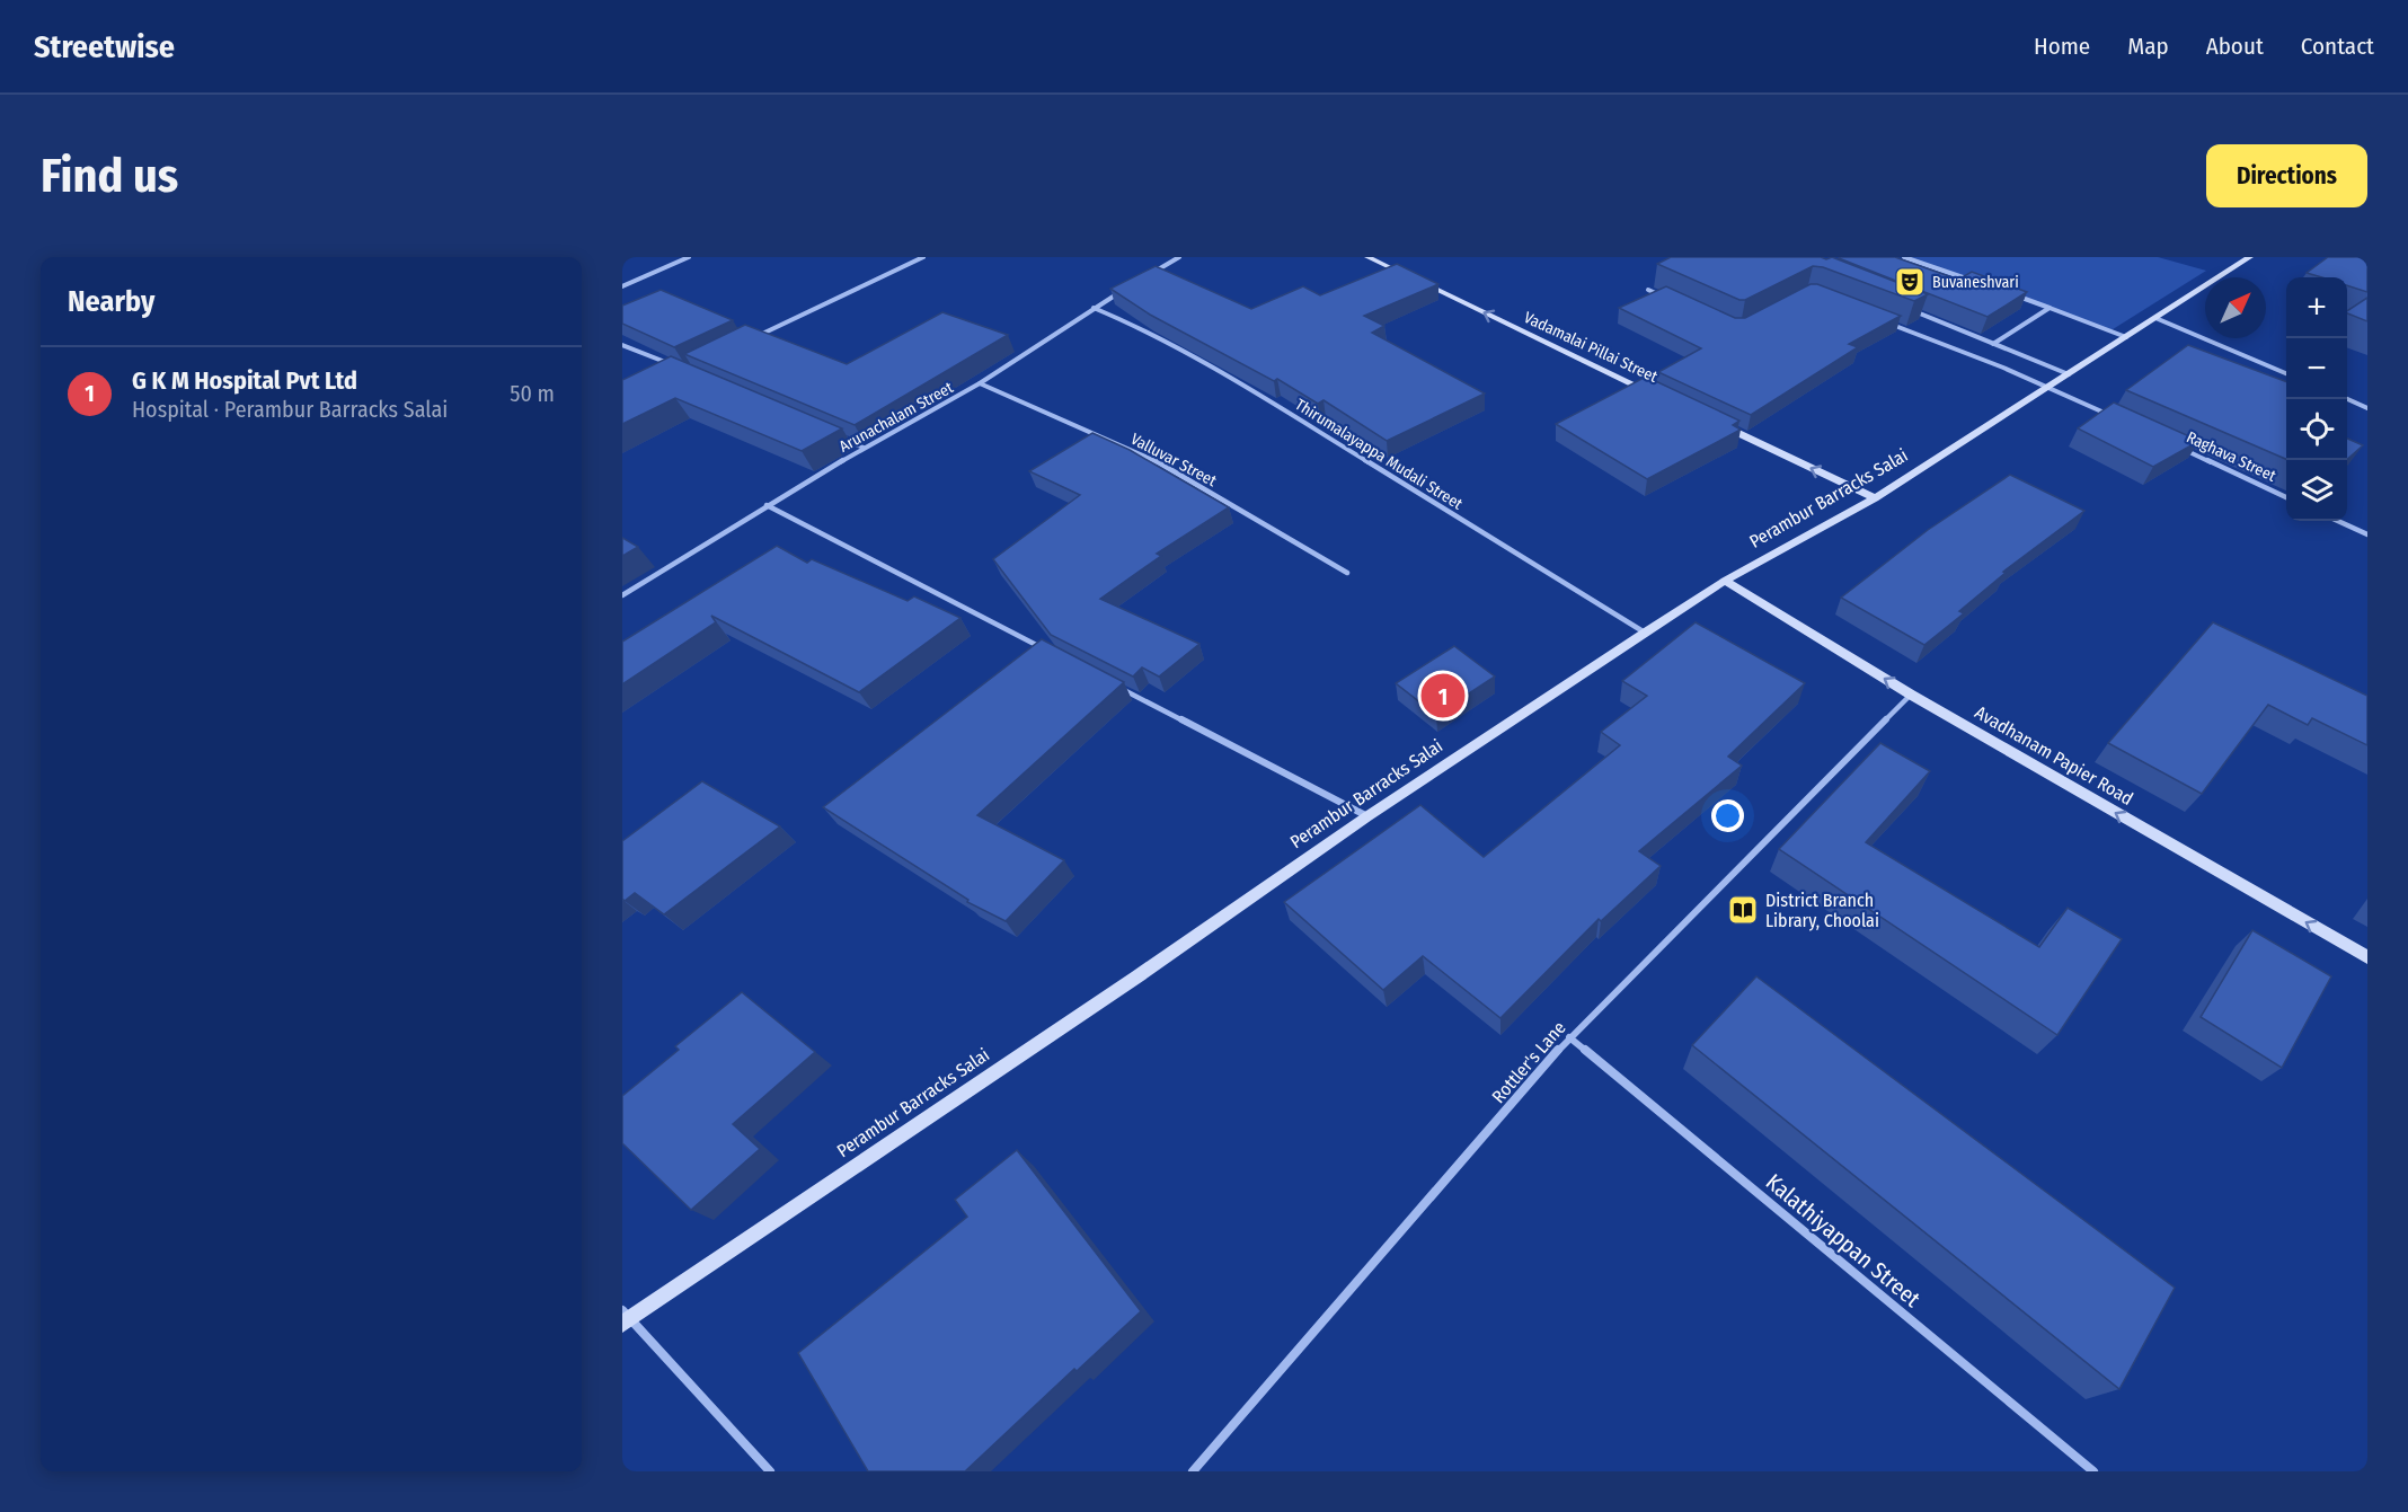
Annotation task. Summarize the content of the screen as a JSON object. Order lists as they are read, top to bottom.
{
  "streets": {
    "main road": ["Vadamalai Pillai Street", "Perambur Barracks Salai", "Avadhanam Papier Road"],
    "street": [
      "Arunachalam Street",
      "Thirumalayappa Mudali Street",
      "Raghava Street",
      "Valluvar Street",
      "Rottler's Lane",
      "Kalathiyappan Street"
    ]
  },
  "crossings": [
    ["Arunachalam Street", "Thirumalayappa Mudali Street"],
    ["Arunachalam Street", "Valluvar Street"],
    ["Thirumalayappa Mudali Street", "Perambur Barracks Salai"],
    ["Perambur Barracks Salai", "Avadhanam Papier Road"],
    ["Avadhanam Papier Road", "Rottler's Lane"],
    ["Rottler's Lane", "Kalathiyappan Street"]
  ],
  "one_way": ["Vadamalai Pillai Street", "Avadhanam Papier Road"],
  "places": {
    "theatre": ["Buvaneshvari"],
    "library": ["District Branch Library, Choolai"]
  },
  "north": "top right",
  "page": {
    "header": "Streetwise",
    "nav": [
      "Home",
      "Map",
      "About",
      "Contact"
    ],
    "buttons": "Directions",
    "title": "Find us",
    "heading": "Nearby",
    "map_buttons": ["+", "−"],
    "list": [
      {
        "mark": "1",
        "name": "G K M Hospital Pvt Ltd",
        "note": "Hospital · Perambur Barracks Salai",
        "value": "50 m"
      }
    ],
    "pins": "1"
  }
}
